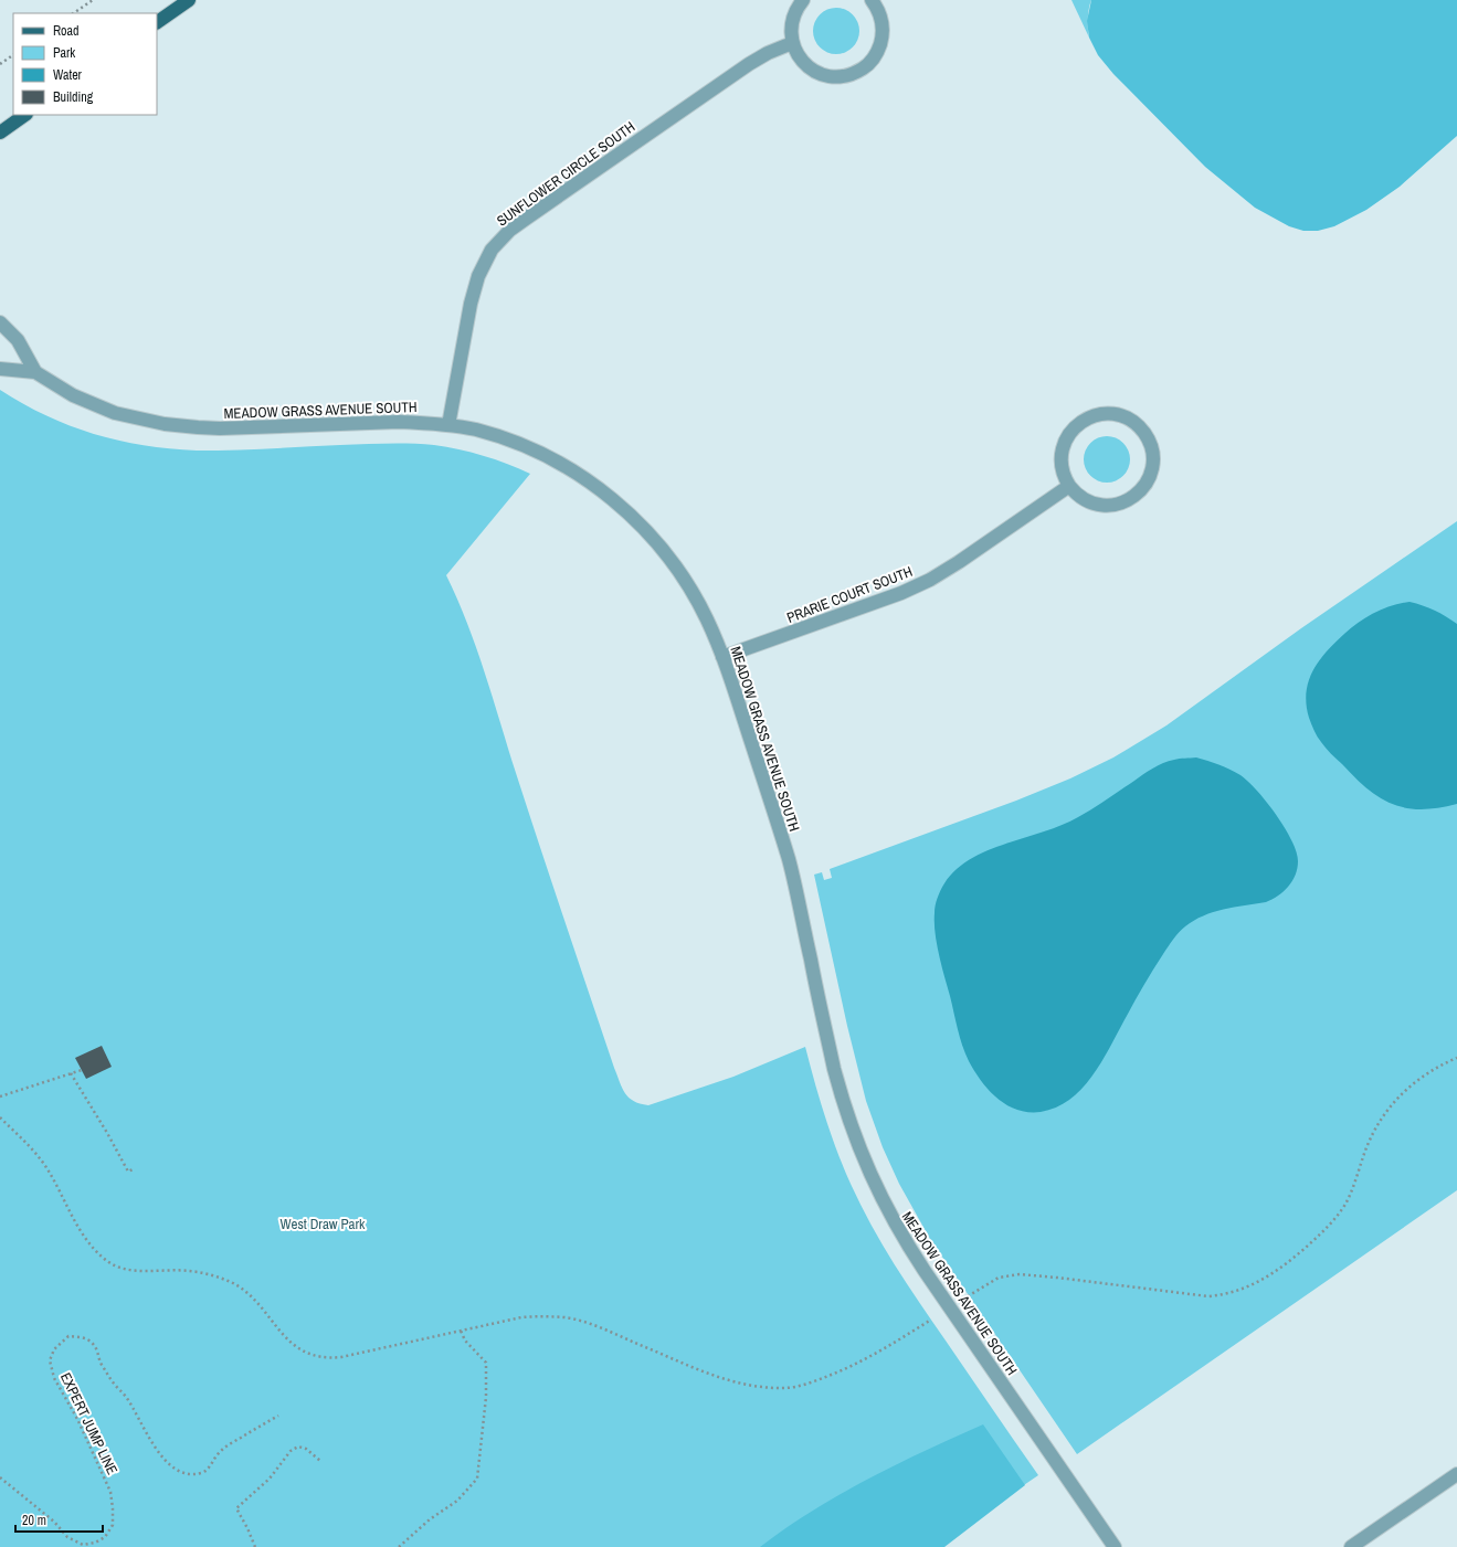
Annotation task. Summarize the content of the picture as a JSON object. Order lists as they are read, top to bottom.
{
  "streets": {
    "street": ["SUNFLOWER CIRCLE SOUTH", "MEADOW GRASS AVENUE SOUTH", "PRARIE COURT SOUTH"],
    "path": ["EXPERT JUMP LINE"]
  },
  "crossings": [
    ["SUNFLOWER CIRCLE SOUTH", "MEADOW GRASS AVENUE SOUTH"],
    ["MEADOW GRASS AVENUE SOUTH", "PRARIE COURT SOUTH"]
  ],
  "parks": ["West Draw Park"],
  "legend": [
    "Road",
    "Park",
    "Water",
    "Building"
  ],
  "scale_bar": "20 m"
}
